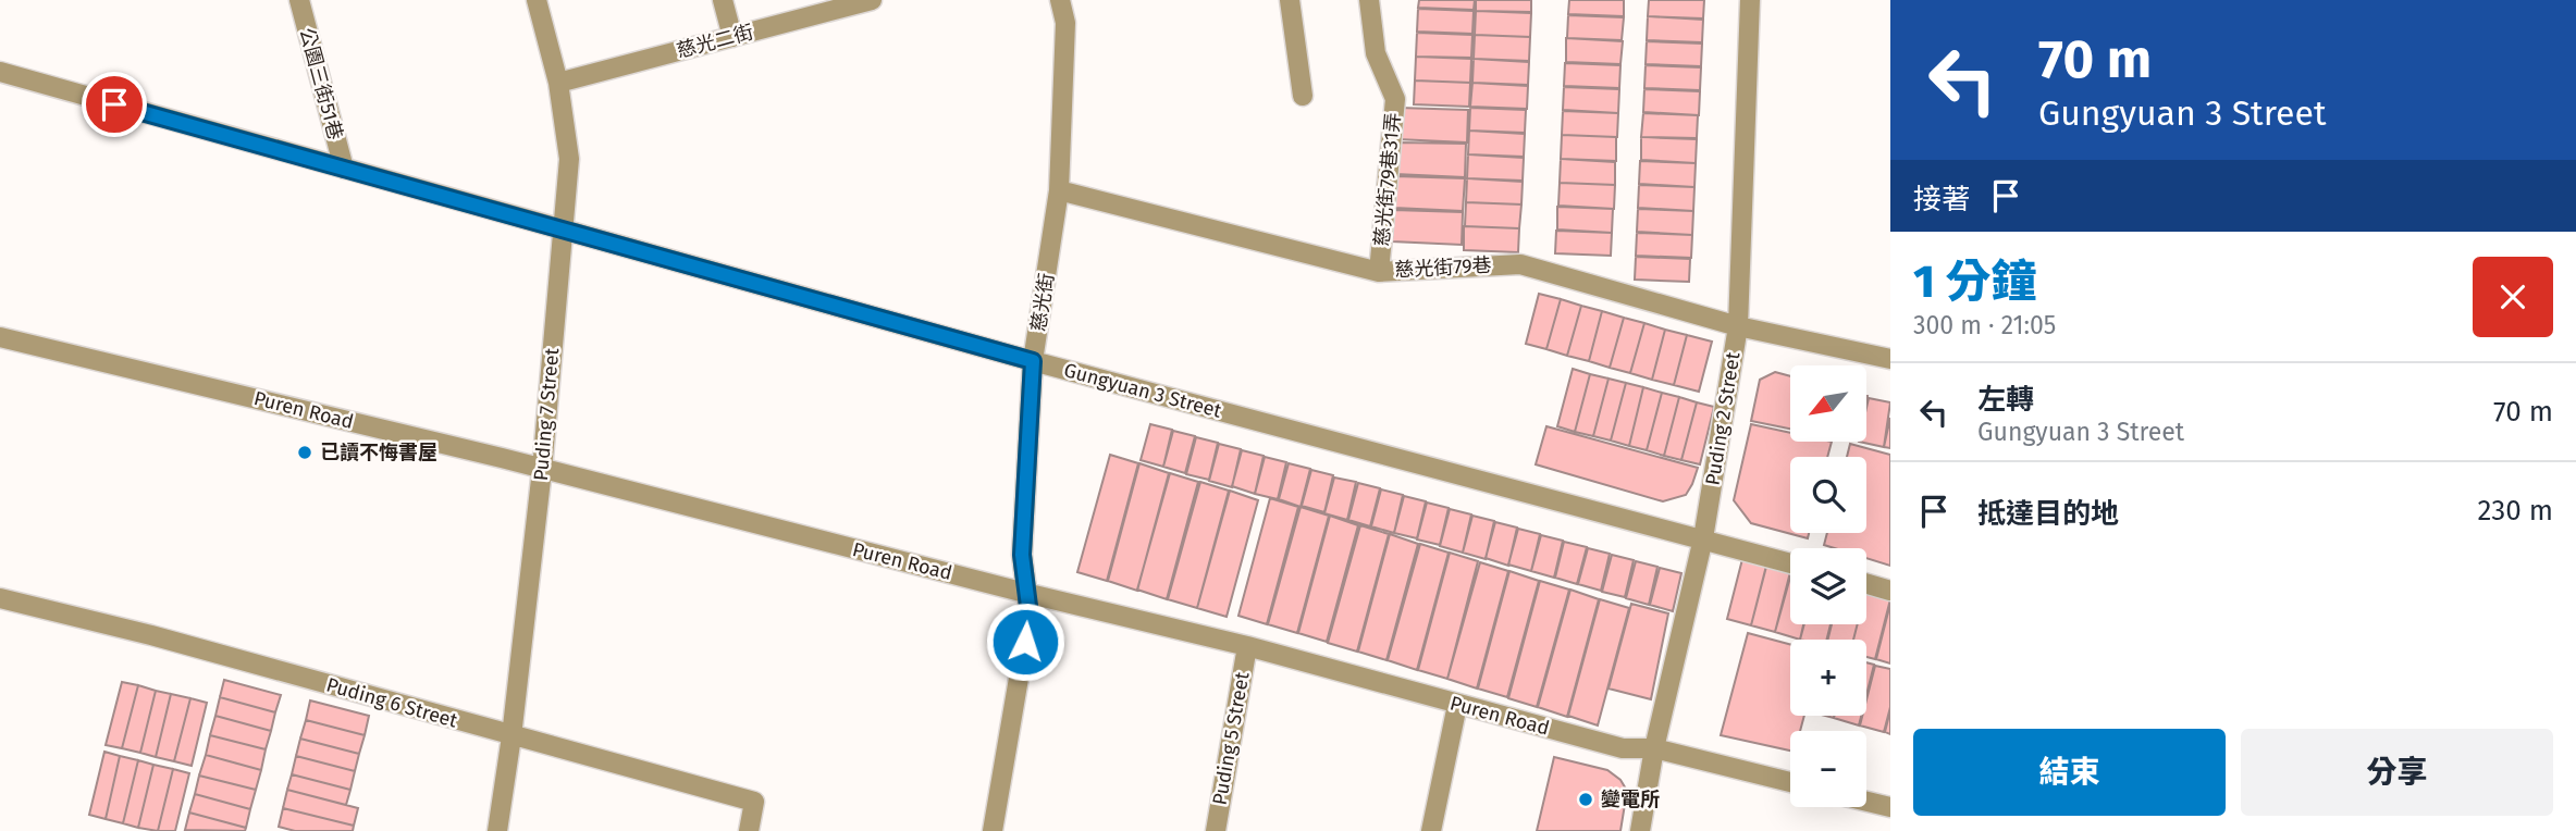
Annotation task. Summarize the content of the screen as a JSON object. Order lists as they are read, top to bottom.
{
  "streets": {
    "street": [
      "慈光二街",
      "公園三街51巷",
      "慈光街79巷31弄",
      "慈光街79巷",
      "慈光街",
      "Gungyuan 3 Street",
      "Puren Road",
      "Puding 7 Street",
      "Puding 2 Street",
      "Puding 6 Street",
      "Puding 5 Street"
    ]
  },
  "crossings": [
    ["慈光二街", "Puding 7 Street"],
    ["公園三街51巷", "Gungyuan 3 Street"],
    ["慈光街79巷31弄", "慈光街79巷"],
    ["慈光街79巷", "慈光街"],
    ["慈光街79巷", "Puding 2 Street"],
    ["慈光街", "Gungyuan 3 Street"],
    ["慈光街", "Puren Road"],
    ["Gungyuan 3 Street", "Puding 7 Street"],
    ["Gungyuan 3 Street", "Puding 2 Street"],
    ["Puren Road", "Puding 7 Street"],
    ["Puren Road", "Puding 2 Street"],
    ["Puren Road", "Puding 5 Street"],
    ["Puding 7 Street", "Puding 6 Street"]
  ],
  "places": ["已讀不悔書屋", "變電所"],
  "north": "bottom left",
  "page": {
    "turn": ["70 m", "Gungyuan 3 Street"],
    "then": "接著",
    "heading": ["1 分鐘", "300 m · 21:05"],
    "list": [
      {
        "name": "左轉",
        "note": "Gungyuan 3 Street",
        "value": "70 m"
      },
      {
        "name": "抵達目的地",
        "value": "230 m"
      }
    ],
    "map_buttons": ["+", "−"],
    "buttons": ["結束", "分享"]
  }
}
